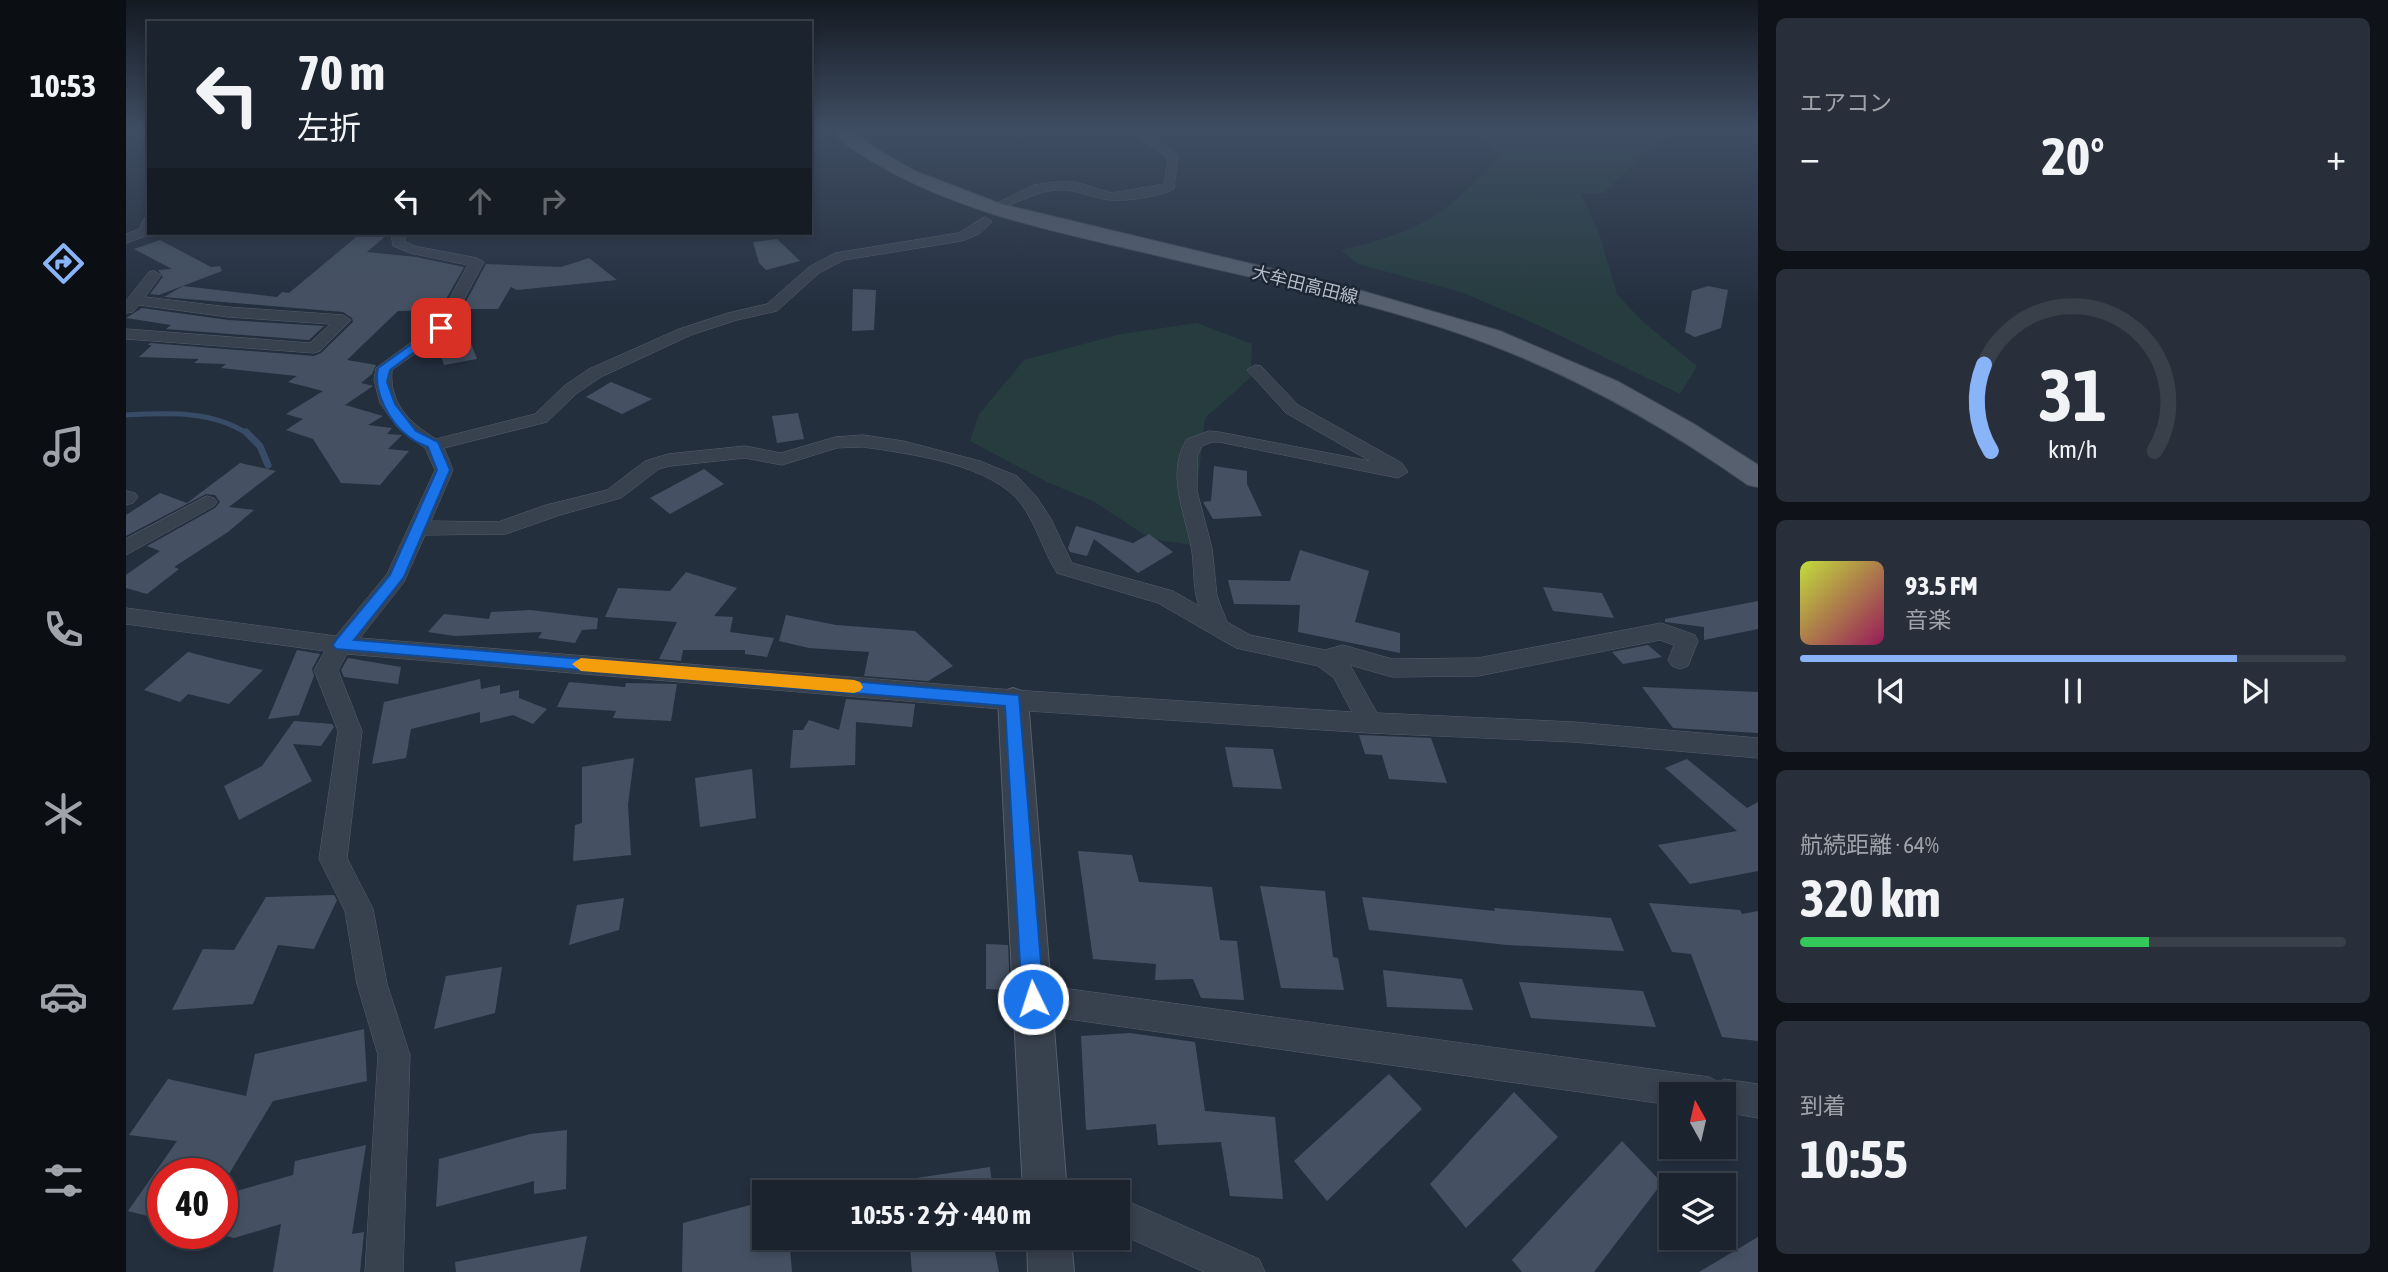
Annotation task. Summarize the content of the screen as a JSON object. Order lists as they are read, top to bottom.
{
  "streets": {
    "main road": ["大牟田高田線"]
  },
  "north": "top",
  "page": {
    "tabs": "10:53",
    "tile": [
      "エアコン",
      ["航続距離 · 64%", "320 km"],
      ["到着", "10:55"]
    ],
    "turn": ["70 m", "左折"],
    "heat": ["−", "20°", "+"],
    "song": ["93.5 FM", "音楽"],
    "limit": "40",
    "trip": "10:55 · 2 分 · 440 m",
    "gauge": ["31", "km/h"]
  }
}
